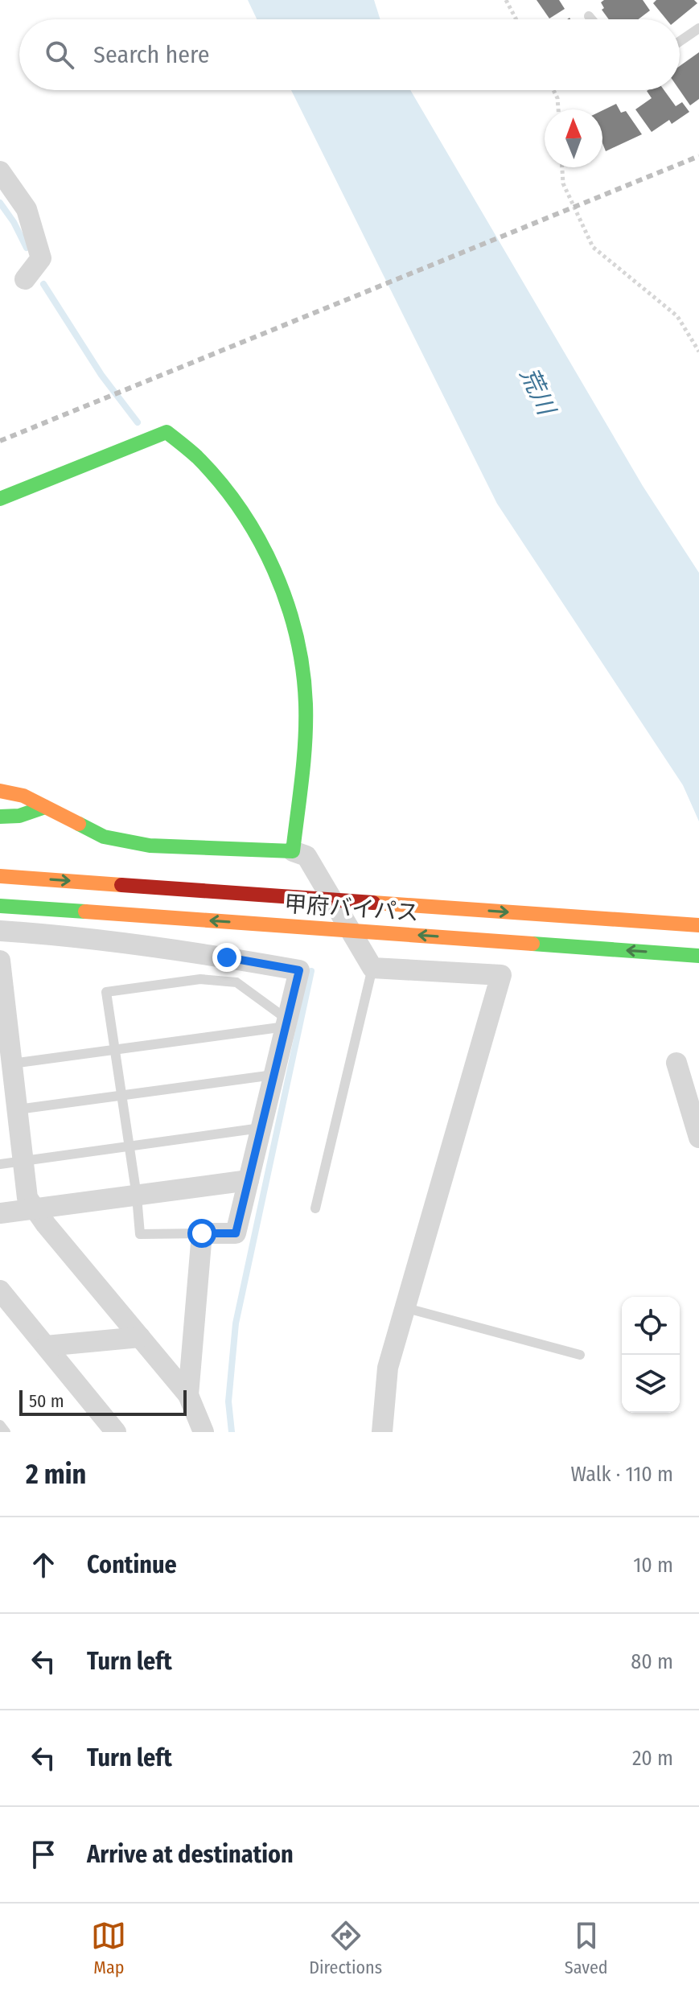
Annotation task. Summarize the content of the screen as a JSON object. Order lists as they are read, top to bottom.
{
  "streets": {
    "main road": ["甲府バイパス"]
  },
  "water": ["荒川"],
  "scale_bar": "50 m",
  "north": "top",
  "page": {
    "search": "Search here",
    "scale": "50 m",
    "heading": ["2 min", "Walk · 110 m"],
    "list": [
      ["Continue", "10 m"],
      ["Turn left", "80 m"],
      ["Turn left", "20 m"],
      "Arrive at destination"
    ],
    "nav": ["Map", "Directions", "Saved"]
  }
}
